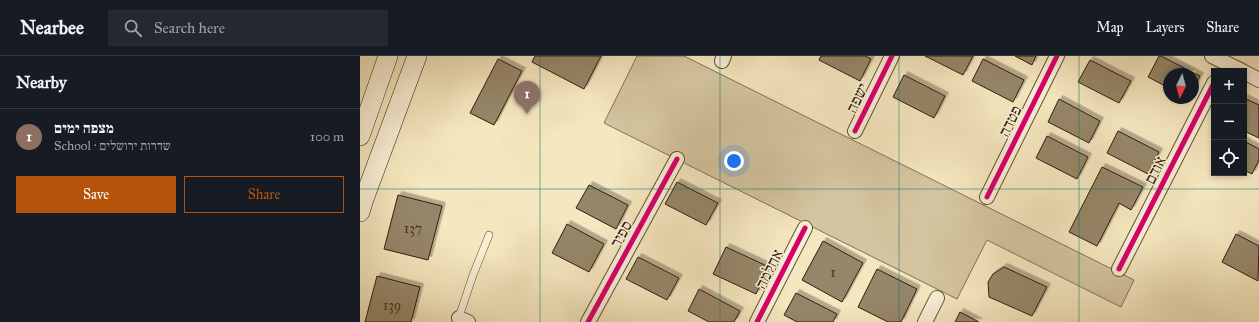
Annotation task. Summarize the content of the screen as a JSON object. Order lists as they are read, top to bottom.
{
  "streets": {
    "street": [
      "ישפה",
      "פטדה",
      "אודם",
      "ספיר",
      "אחלמה"
    ]
  },
  "house_numbers": ["137", "1", "139"],
  "north": "bottom",
  "page": {
    "header": "Nearbee",
    "search": "Search here",
    "nav": ["Map", "Layers", "Share"],
    "heading": "Nearby",
    "map_buttons": ["+", "−"],
    "pins": "1",
    "list": [
      {
        "mark": "1",
        "name": "מצפה ימים",
        "note": "School · שדרות ירושלים",
        "value": "100 m"
      }
    ],
    "buttons": ["Save", "Share"]
  }
}
